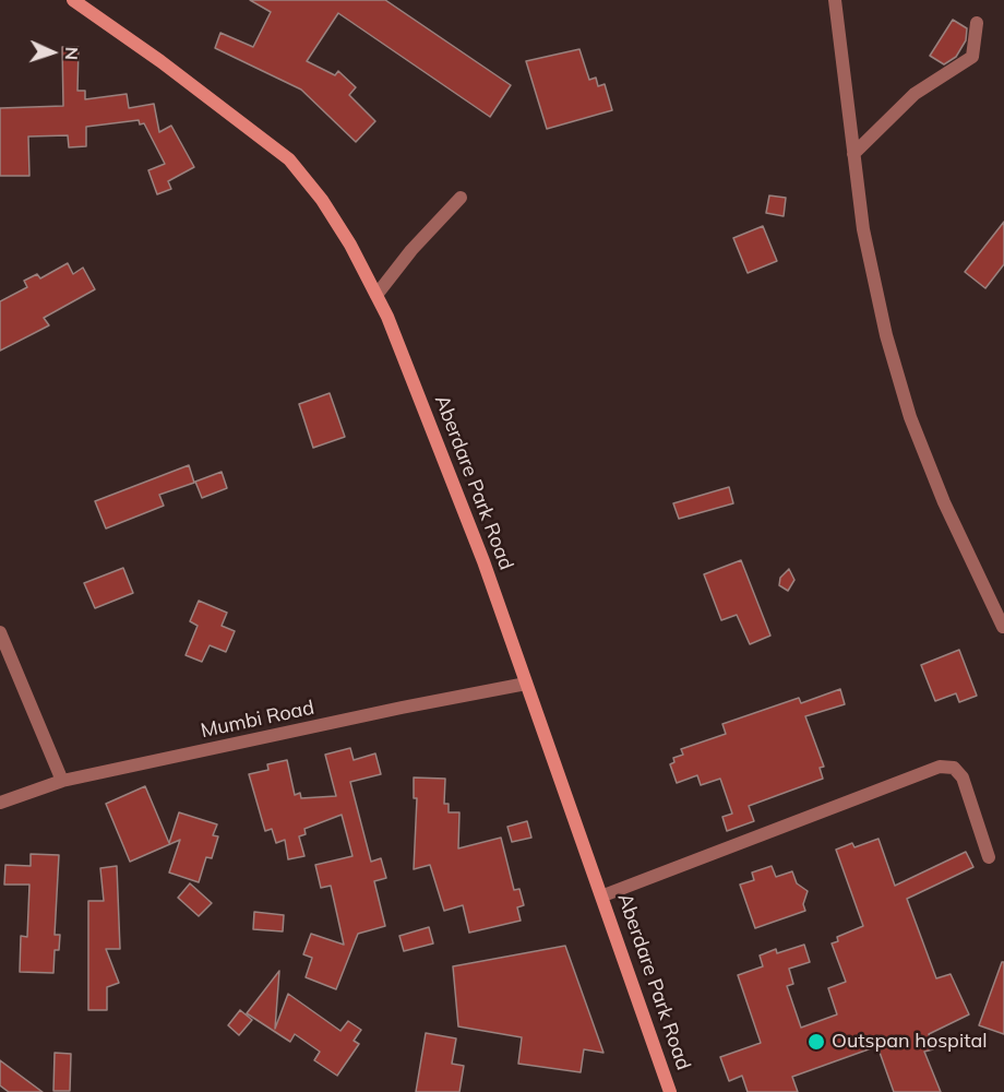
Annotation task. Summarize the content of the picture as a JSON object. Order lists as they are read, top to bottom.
{
  "streets": {
    "street": ["Aberdare Park Road", "Mumbi Road"]
  },
  "crossings": [
    ["Aberdare Park Road", "Mumbi Road"]
  ],
  "places": ["Outspan hospital"],
  "north": "right"
}
